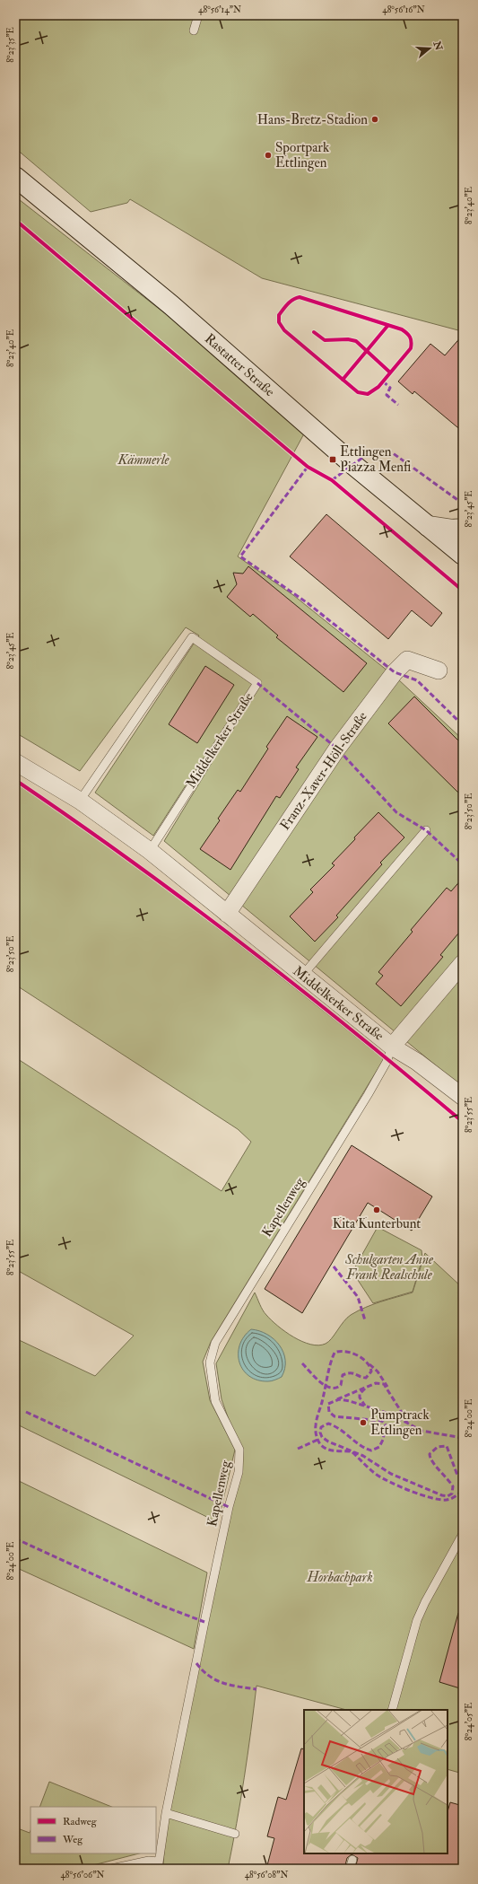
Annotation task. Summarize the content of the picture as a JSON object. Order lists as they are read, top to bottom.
{
  "streets": {
    "main road": ["Rastatter Straße"],
    "street": ["Middelkerker Straße", "Franz-Xaver-Höll-Straße"],
    "lane": ["Kapellenweg"]
  },
  "crossings": [
    ["Middelkerker Straße", "Franz-Xaver-Höll-Straße"],
    ["Middelkerker Straße", "Kapellenweg"]
  ],
  "parks": ["Kämmerle", "Schulgarten Anne Frank Realschule", "Horbachpark"],
  "places": {
    "other": [
      "Hans-Bretz-Stadion",
      "Sportpark Ettlingen",
      "Kita Kunterbunt",
      "Pumptrack Ettlingen"
    ],
    "transit": ["Ettlingen Piazza Menfi"]
  },
  "legend": ["Radweg", "Weg"],
  "north": "right",
  "coordinates": [
    "48°56'14\"N",
    "48°56'16\"N",
    "8°23'35\"E",
    "8°23'40\"E",
    "8°23'45\"E",
    "8°23'50\"E",
    "8°23'55\"E",
    "8°24'00\"E",
    "8°24'05\"E",
    "48°56'06\"N",
    "48°56'08\"N"
  ]
}
